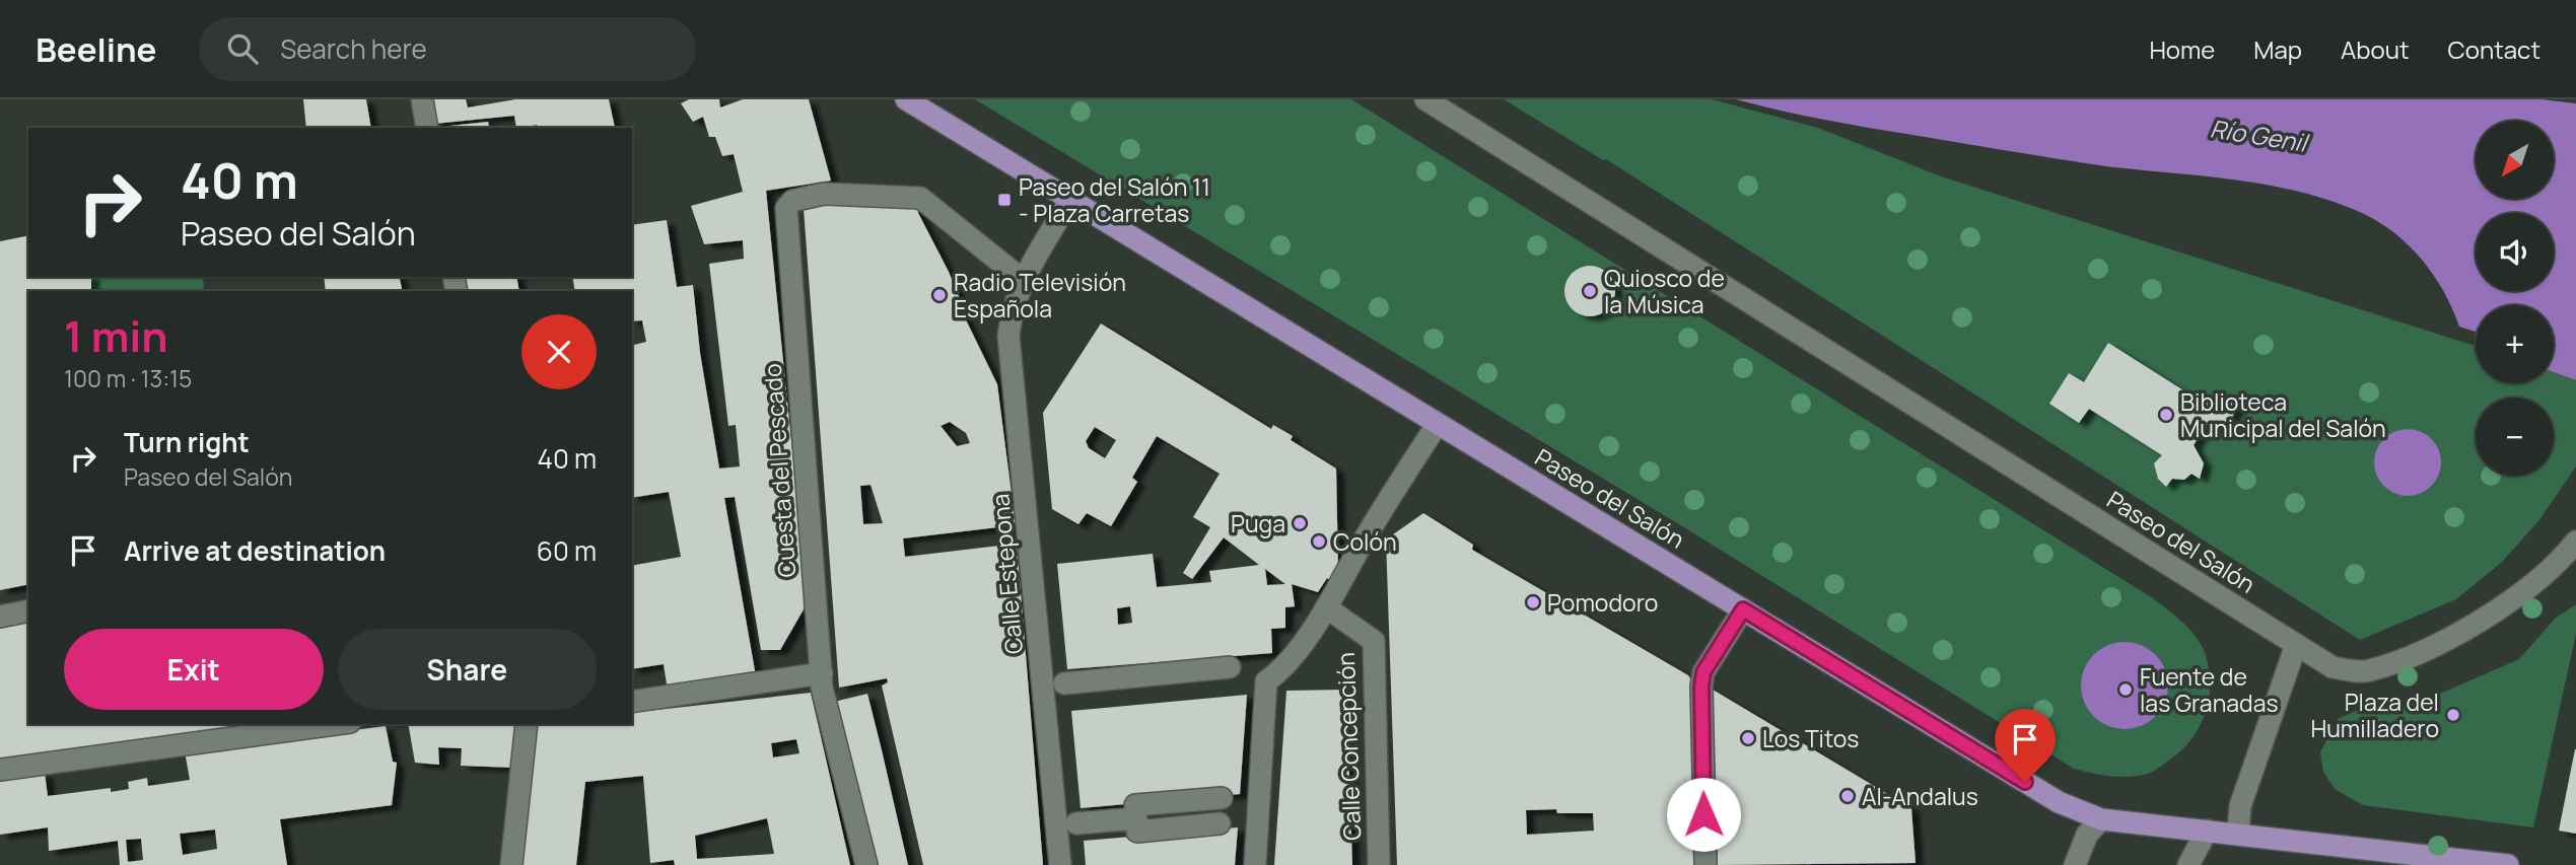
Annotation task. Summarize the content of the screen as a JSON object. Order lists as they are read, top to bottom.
{
  "streets": {
    "main road": ["Paseo del Salón"],
    "street": ["Cuesta del Pescado", "Calle Estepona", "Calle Concepción"]
  },
  "crossings": [
    ["Cuesta del Pescado", "Calle Estepona"],
    ["Paseo del Salón", "Calle Estepona"]
  ],
  "water": ["Río Genil"],
  "places": {
    "transit": ["Paseo del Salón 11 - Plaza Carretas"],
    "other": [
      "Quiosco de la Música",
      "Radio Televisión Española",
      "Biblioteca Municipal del Salón",
      "Puga",
      "Colón",
      "Pomodoro",
      "Fuente de las Granadas",
      "Plaza del Humilladero",
      "Los Titos",
      "Al-Andalus"
    ]
  },
  "north": "bottom left",
  "page": {
    "header": "Beeline",
    "search": "Search here",
    "nav": [
      "Home",
      "Map",
      "About",
      "Contact"
    ],
    "map_buttons": ["+", "−"],
    "turn": ["40 m", "Paseo del Salón"],
    "heading": ["1 min", "100 m · 13:15"],
    "list": [
      {
        "name": "Turn right",
        "note": "Paseo del Salón",
        "value": "40 m"
      },
      {
        "name": "Arrive at destination",
        "value": "60 m"
      }
    ],
    "buttons": ["Exit", "Share"]
  }
}
